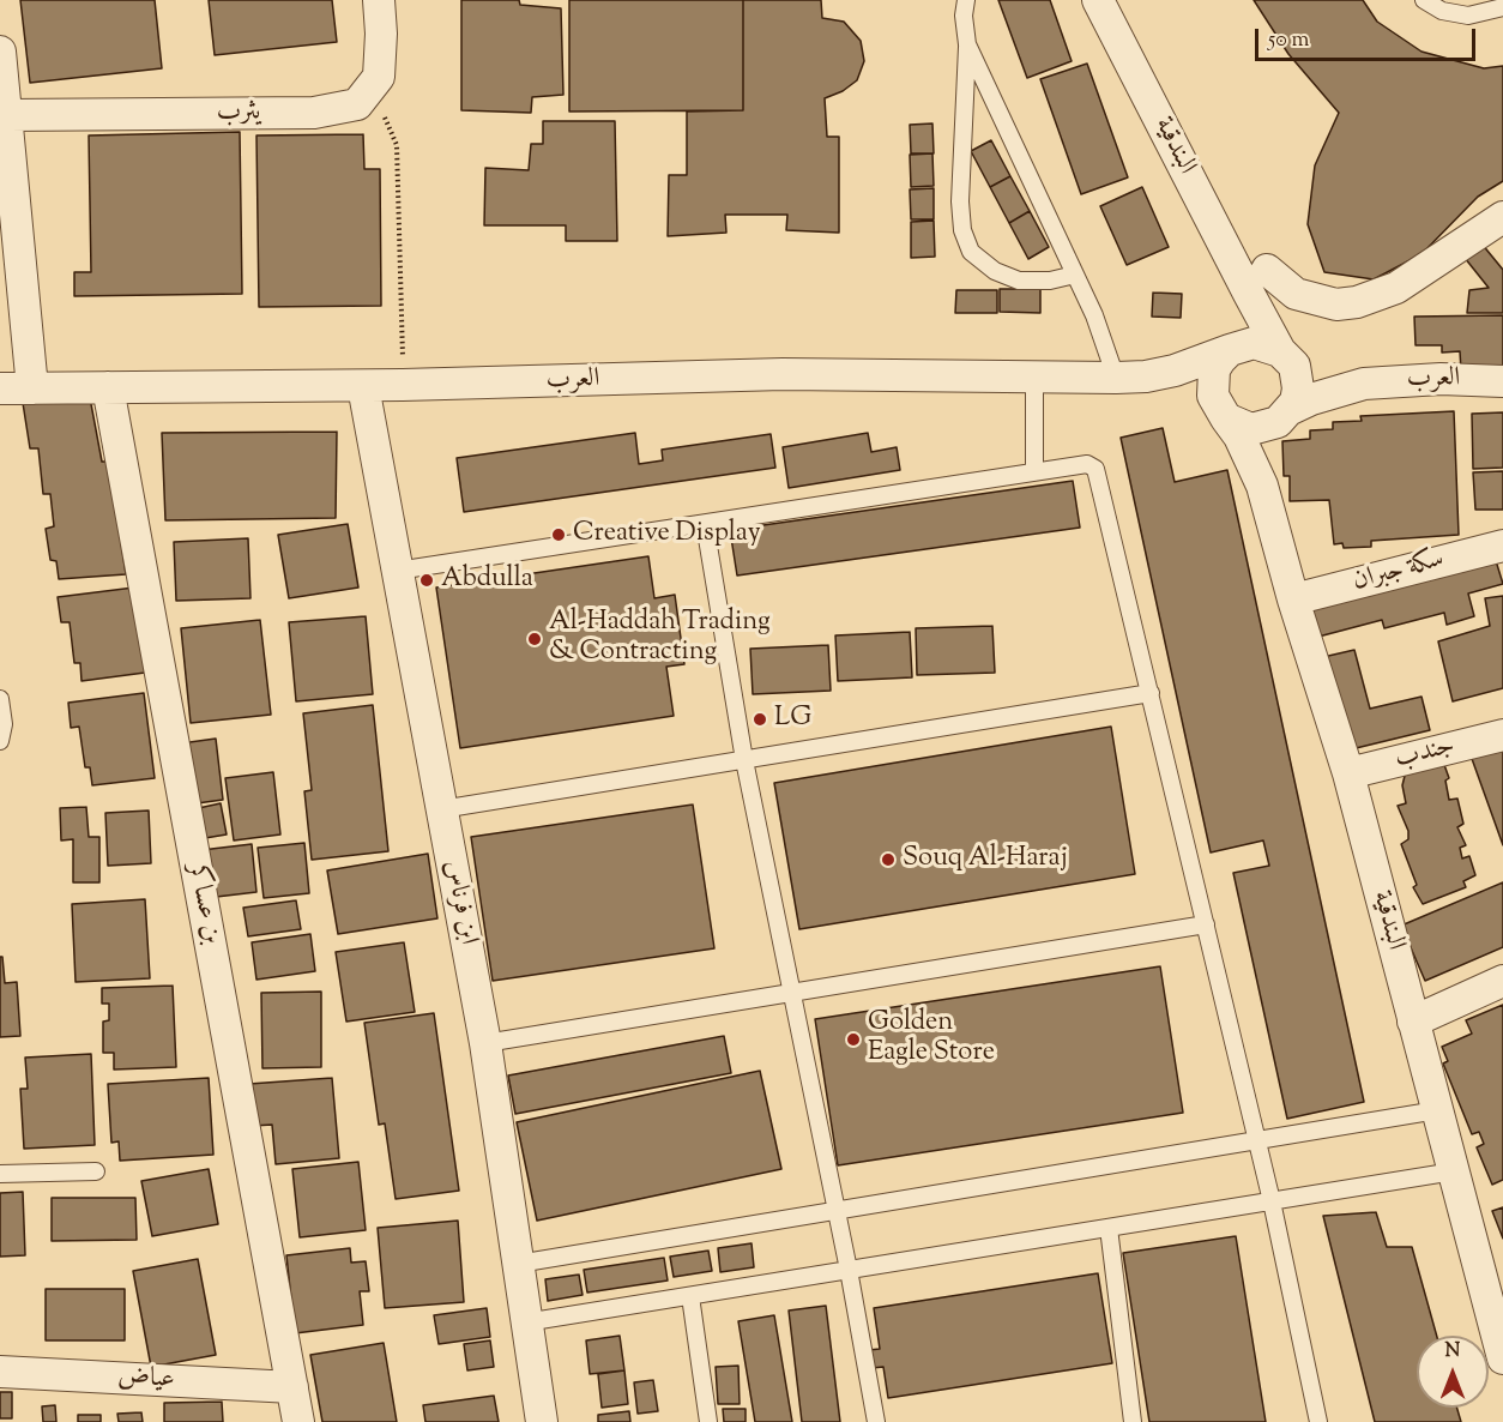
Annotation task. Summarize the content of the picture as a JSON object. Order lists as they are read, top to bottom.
{
  "streets": {
    "street": [
      "يثرب",
      "البندقية",
      "العرب",
      "سكة جبران",
      "جندب",
      "ابن فرناس",
      "بن عساكر",
      "عياض"
    ]
  },
  "crossings": [
    ["البندقية", "العرب"],
    ["البندقية", "سكة جبران"],
    ["البندقية", "جندب"],
    ["العرب", "ابن فرناس"],
    ["العرب", "بن عساكر"],
    ["بن عساكر", "عياض"]
  ],
  "places": [
    "Creative Display",
    "Abdulla",
    "Al-Haddah Trading & Contracting",
    "LG",
    "Souq Al-Haraj",
    "Golden Eagle Store"
  ],
  "scale_bar": "50 m",
  "north": "top"
}
